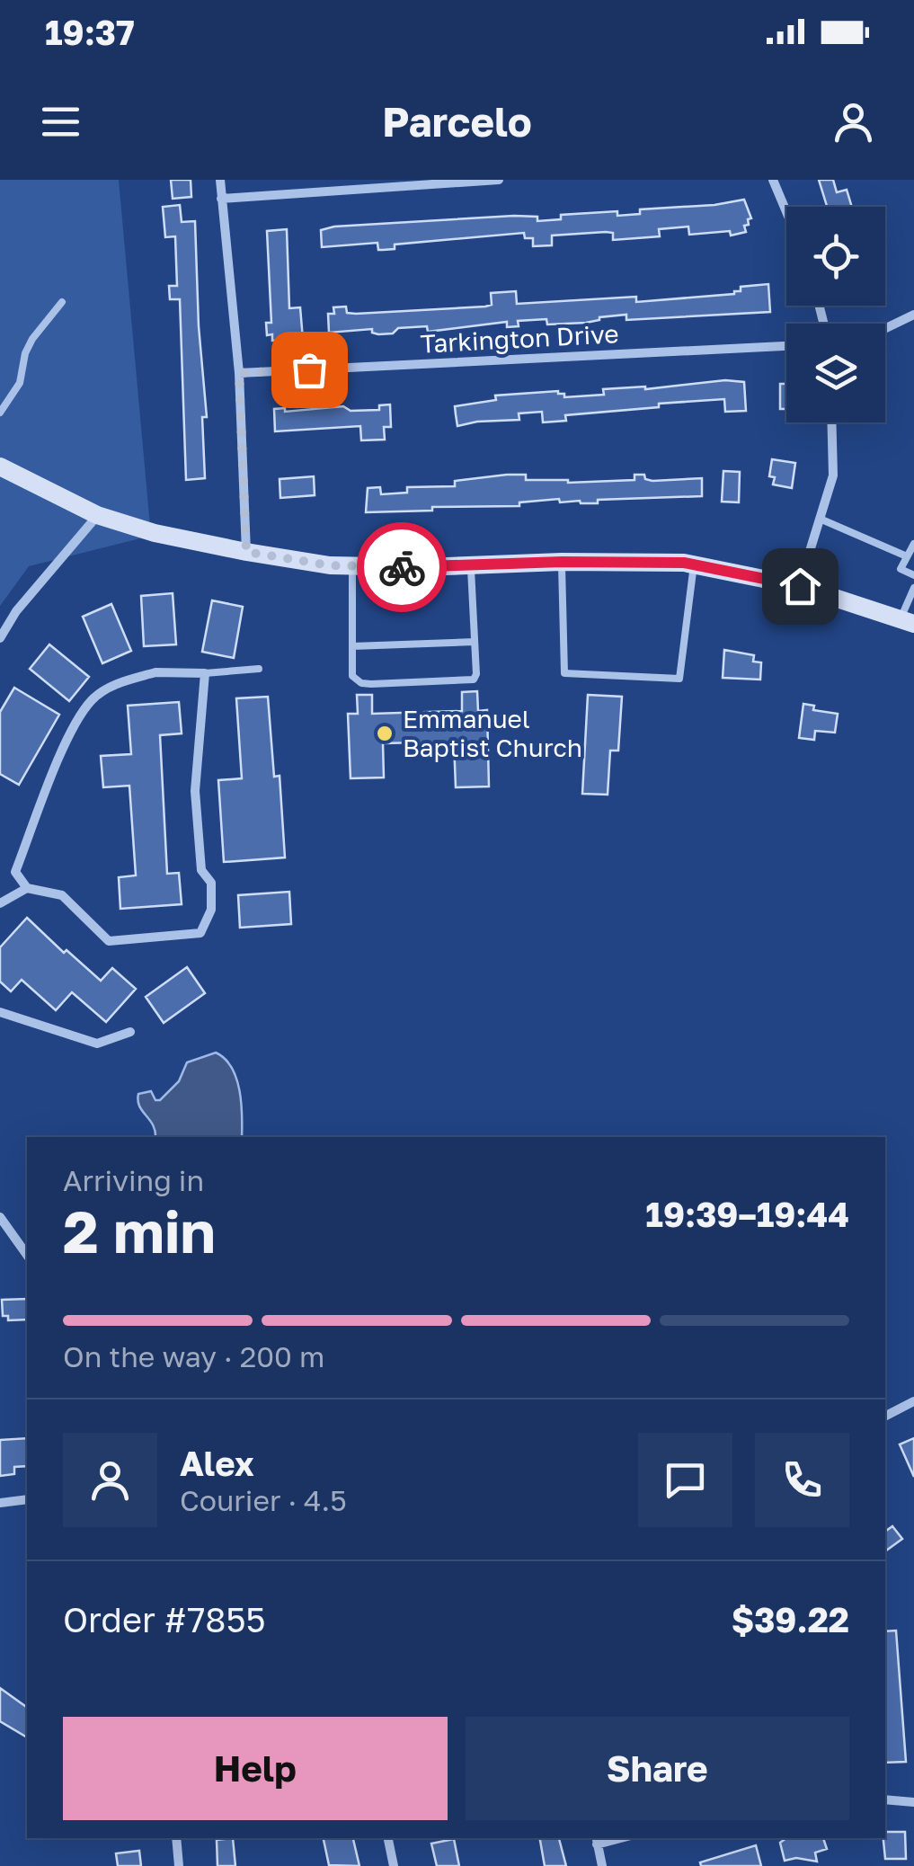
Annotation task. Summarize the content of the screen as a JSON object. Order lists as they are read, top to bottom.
{
  "streets": {
    "street": ["Tarkington Drive"]
  },
  "places": ["Emmanuel Baptist Church"],
  "page": {
    "status": "19:37",
    "header": "Parcelo",
    "heading": ["2 min", "Arriving in", "19:39–19:44"],
    "panel": [
      "Alex",
      "Courier · 4.5",
      "Order #7855",
      "$39.22"
    ],
    "bar": "On the way · 200 m",
    "buttons": ["Help", "Share"]
  }
}
